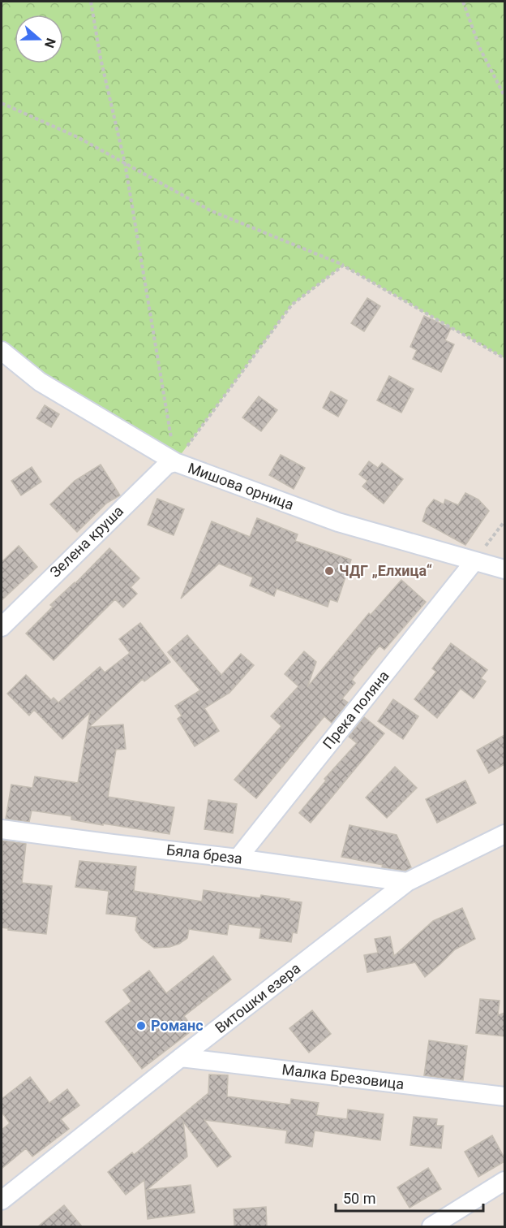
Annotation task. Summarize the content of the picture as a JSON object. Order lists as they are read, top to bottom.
{
  "streets": {
    "street": [
      "Мишова орница",
      "Зелена круша",
      "Прека поляна",
      "Бяла бреза",
      "Витошки езера",
      "Малка Брезовица"
    ]
  },
  "crossings": [
    ["Мишова орница", "Зелена круша"],
    ["Мишова орница", "Прека поляна"],
    ["Прека поляна", "Бяла бреза"],
    ["Бяла бреза", "Витошки езера"],
    ["Витошки езера", "Малка Брезовица"]
  ],
  "places": ["ЧДГ „Елхица“", "Романс"],
  "scale_bar": "50 m",
  "north": "right"
}
